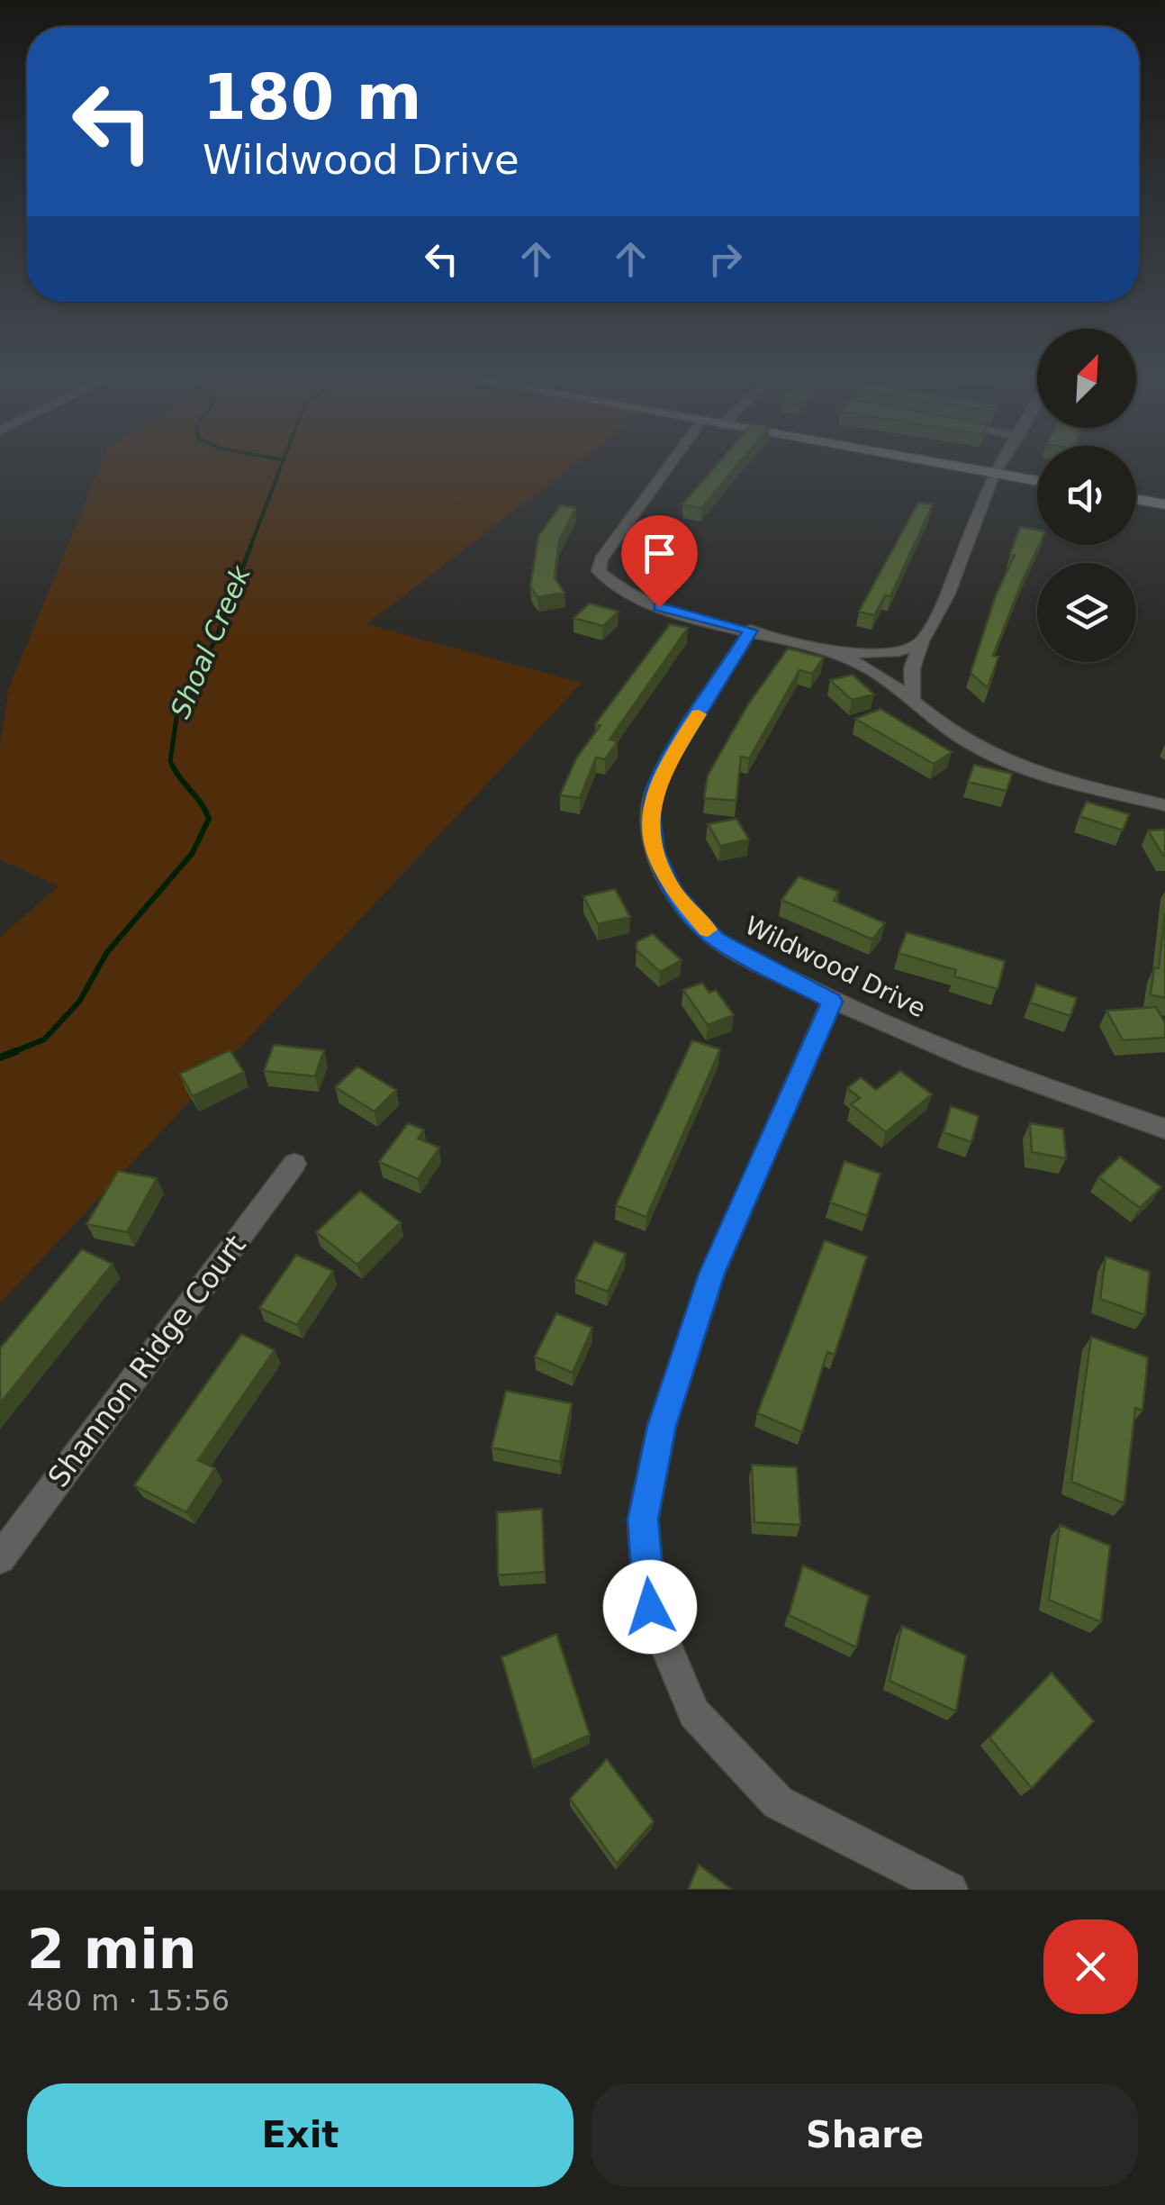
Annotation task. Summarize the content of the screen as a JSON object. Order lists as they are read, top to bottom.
{
  "streets": {
    "street": ["Wildwood Drive", "Shannon Ridge Court"]
  },
  "water": ["Shoal Creek"],
  "north": "top right",
  "page": {
    "turn": ["180 m", "Wildwood Drive"],
    "heading": ["2 min", "480 m · 15:56"],
    "buttons": ["Exit", "Share"]
  }
}
